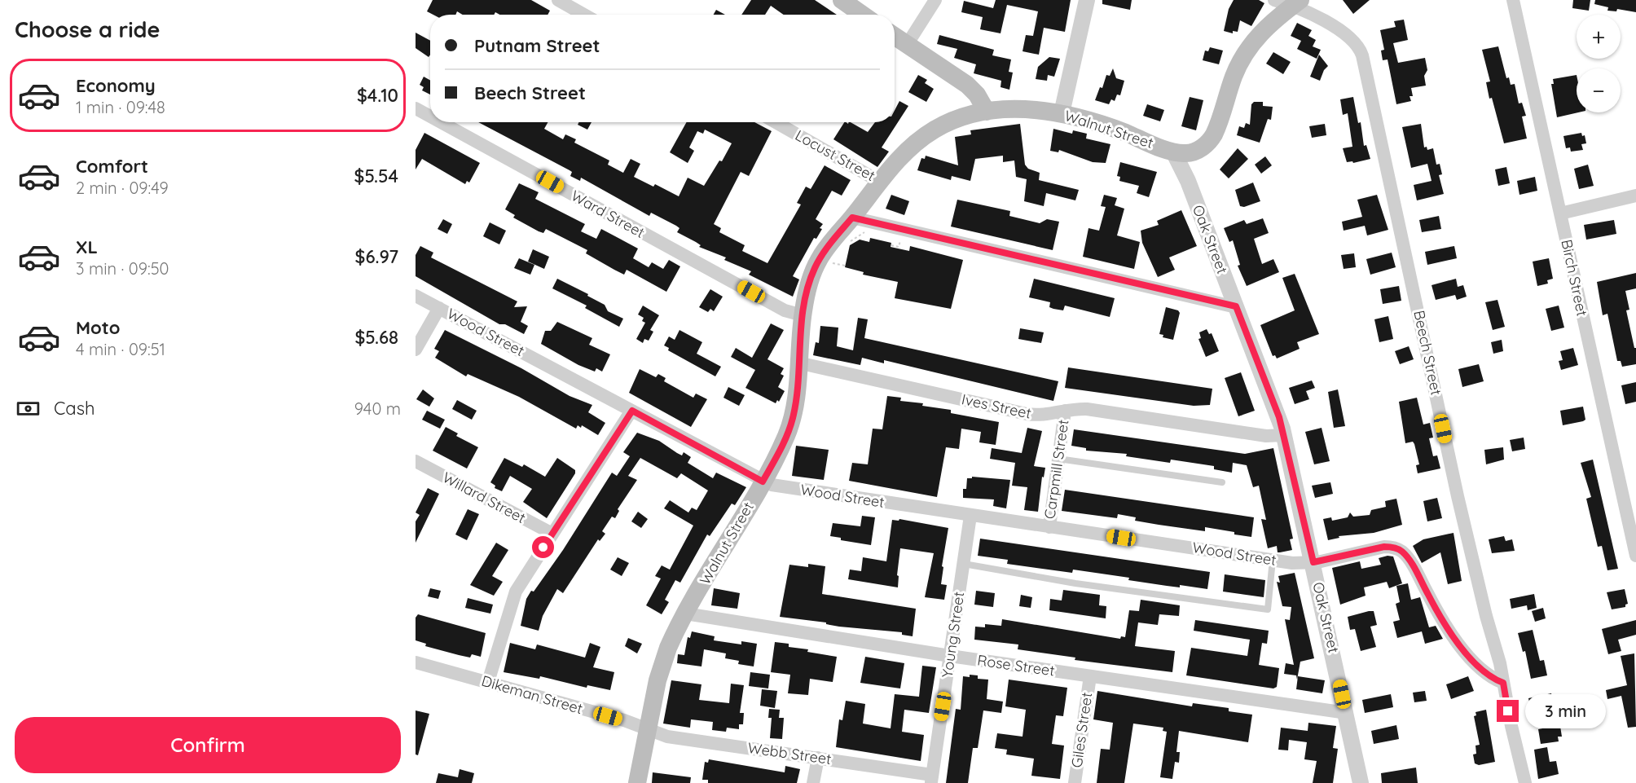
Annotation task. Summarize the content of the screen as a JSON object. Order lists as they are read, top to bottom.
{
  "streets": {
    "main road": ["Walnut Street"],
    "street": [
      "Locust Street",
      "Ward Street",
      "Oak Street",
      "Birch Street",
      "Wood Street",
      "Beech Street",
      "Ives Street",
      "Carpmill Street",
      "Willard Street",
      "Young Street",
      "Rose Street",
      "Dikeman Street",
      "Giles Street",
      "Webb Street"
    ]
  },
  "crossings": [
    ["Walnut Street", "Locust Street"],
    ["Walnut Street", "Ward Street"],
    ["Walnut Street", "Oak Street"],
    ["Walnut Street", "Wood Street"],
    ["Walnut Street", "Ives Street"],
    ["Walnut Street", "Rose Street"],
    ["Walnut Street", "Dikeman Street"],
    ["Walnut Street", "Webb Street"],
    ["Oak Street", "Wood Street"],
    ["Oak Street", "Ives Street"],
    ["Oak Street", "Rose Street"],
    ["Wood Street", "Beech Street"],
    ["Wood Street", "Carpmill Street"],
    ["Wood Street", "Young Street"],
    ["Ives Street", "Carpmill Street"],
    ["Young Street", "Rose Street"],
    ["Young Street", "Webb Street"],
    ["Rose Street", "Giles Street"],
    ["Dikeman Street", "Webb Street"]
  ],
  "page": {
    "heading": "Choose a ride",
    "map_buttons": ["+", "−"],
    "banner": ["Putnam Street", "Beech Street"],
    "list": [
      {
        "name": "Economy",
        "note": "1 min · 09:48",
        "value": "$4.10"
      },
      {
        "name": "Comfort",
        "note": "2 min · 09:49",
        "value": "$5.54"
      },
      {
        "name": "XL",
        "note": "3 min · 09:50",
        "value": "$6.97"
      },
      {
        "name": "Moto",
        "note": "4 min · 09:51",
        "value": "$5.68"
      }
    ],
    "pay": ["Cash", "940 m"],
    "bubble": "3 min",
    "buttons": "Confirm"
  }
}
